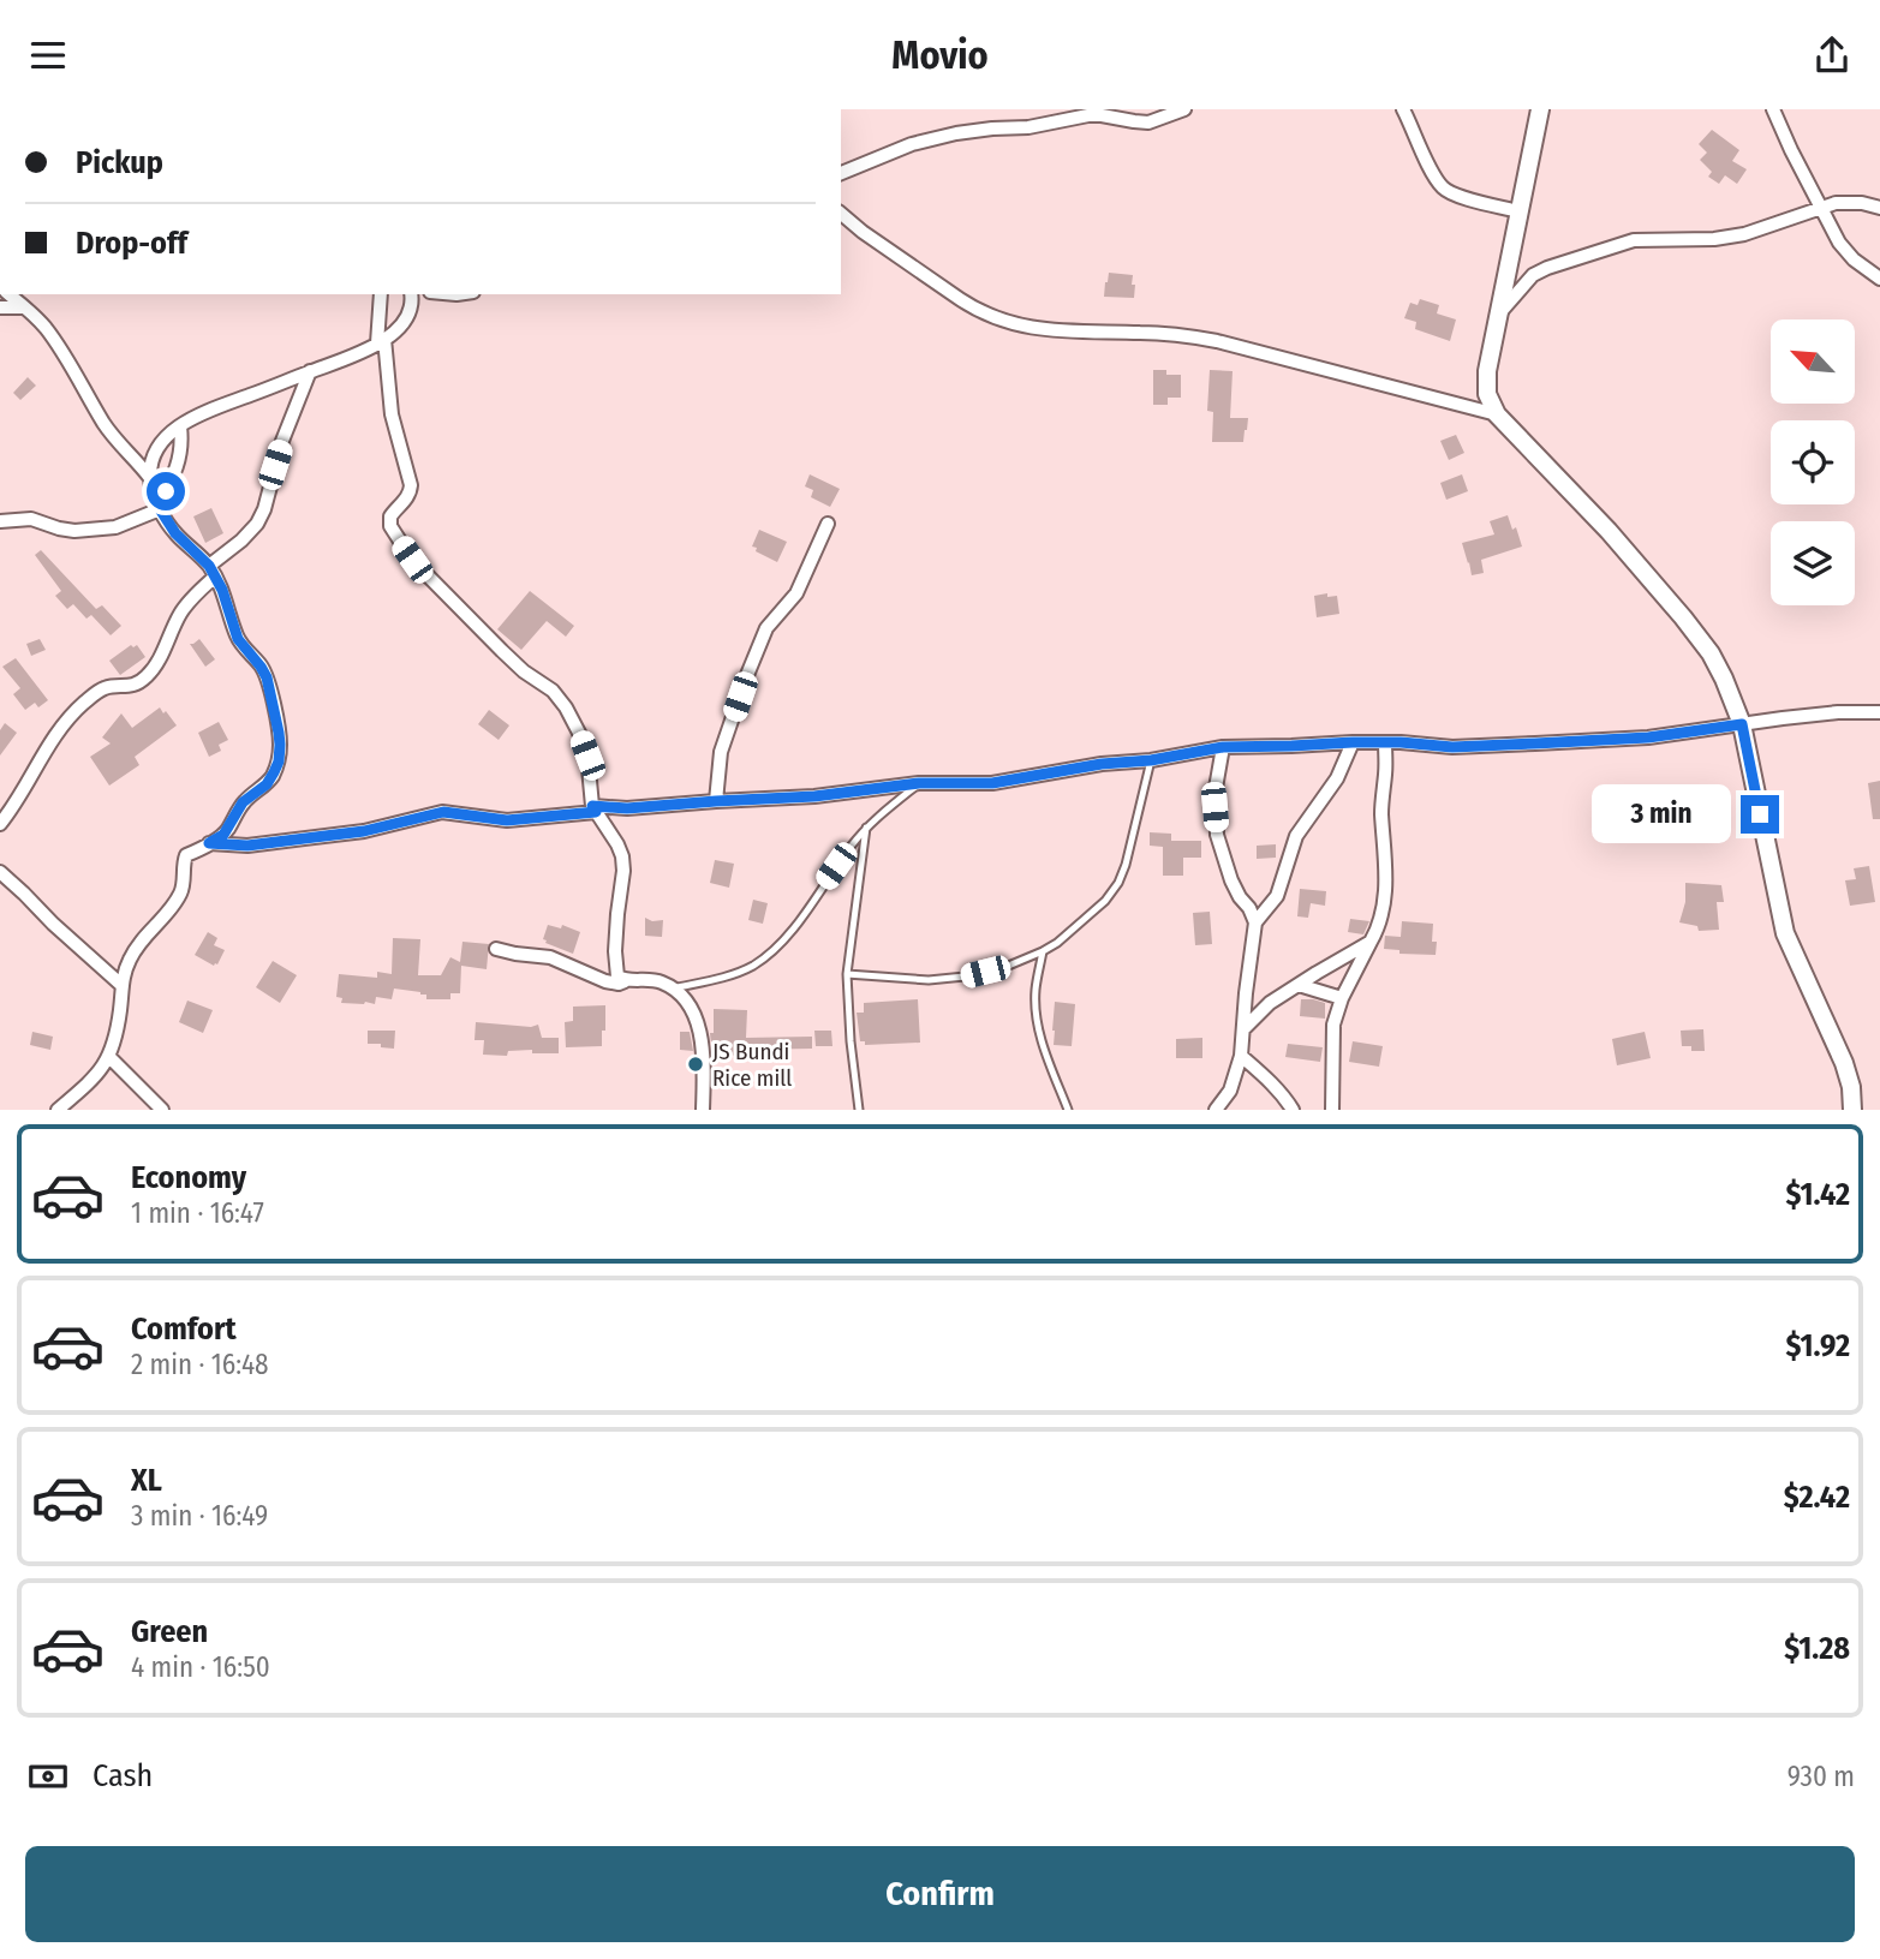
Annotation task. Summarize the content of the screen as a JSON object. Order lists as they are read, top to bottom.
{
  "places": ["JS Bundi Rice mill"],
  "north": "top left",
  "page": {
    "header": "Movio",
    "banner": ["Pickup", "Drop-off"],
    "bubble": "3 min",
    "list": [
      {
        "name": "Economy",
        "note": "1 min · 16:47",
        "value": "$1.42"
      },
      {
        "name": "Comfort",
        "note": "2 min · 16:48",
        "value": "$1.92"
      },
      {
        "name": "XL",
        "note": "3 min · 16:49",
        "value": "$2.42"
      },
      {
        "name": "Green",
        "note": "4 min · 16:50",
        "value": "$1.28"
      }
    ],
    "pay": ["Cash", "930 m"],
    "buttons": "Confirm"
  }
}
